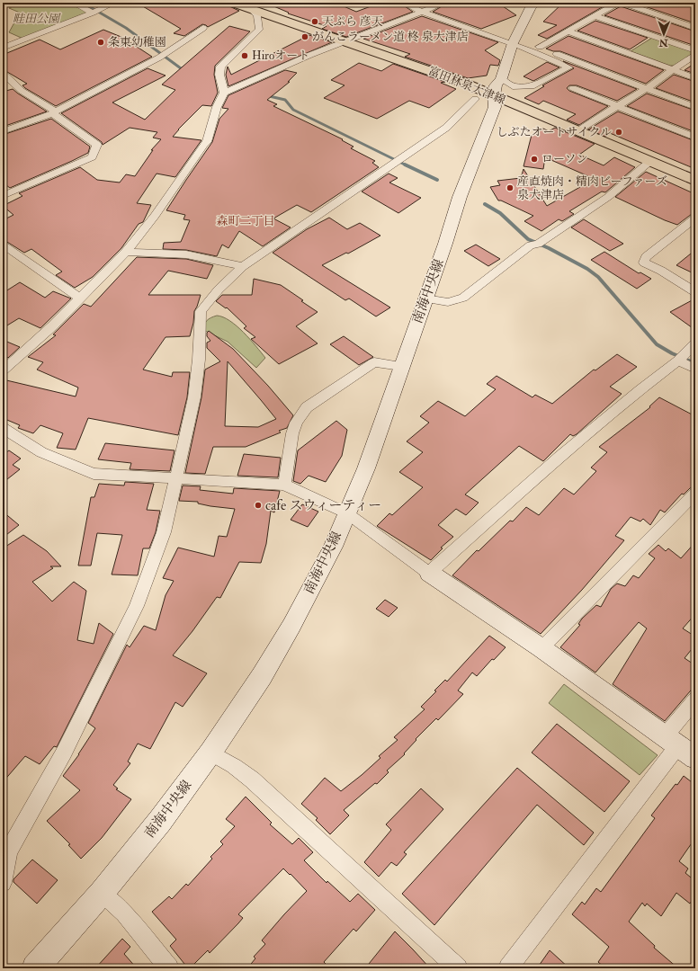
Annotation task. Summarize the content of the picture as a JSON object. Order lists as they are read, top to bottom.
{
  "streets": {
    "main road": ["富田林泉大津線"],
    "street": ["南海中央線"]
  },
  "crossings": [
    ["富田林泉大津線", "南海中央線"]
  ],
  "districts": ["森町二丁目"],
  "parks": ["畦田公園"],
  "places": [
    "天ぷら 彦天",
    "がんこラーメン道 柊 泉大津店",
    "条東幼稚園",
    "Hiroオート",
    "しぶたオートサイクル",
    "ローソン",
    "産直焼肉・精肉ビーファーズ 泉大津店",
    "cafe スウィーティー"
  ],
  "north": "bottom"
}
